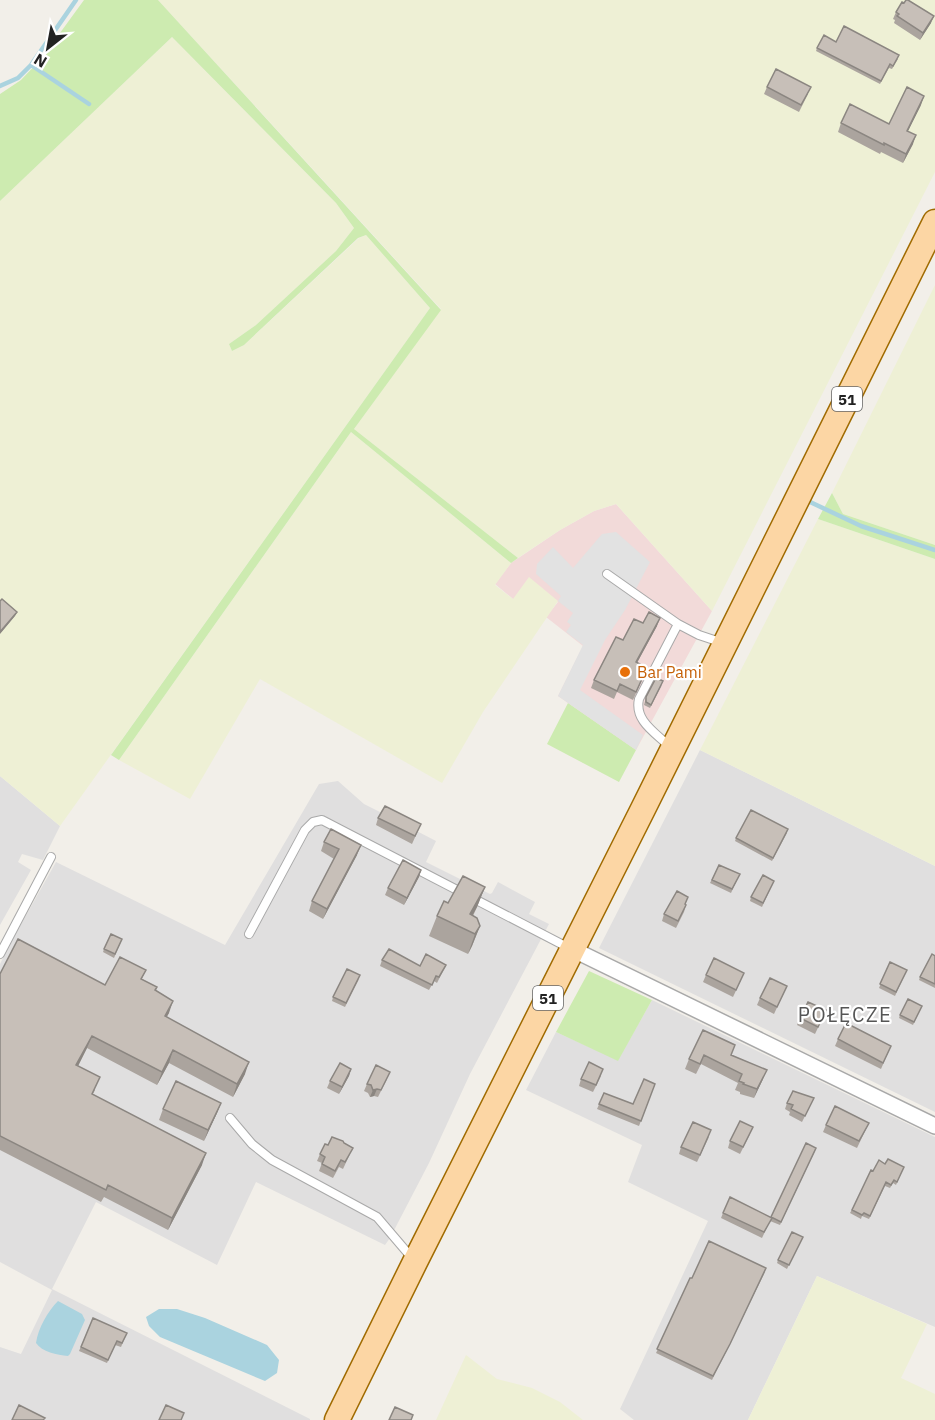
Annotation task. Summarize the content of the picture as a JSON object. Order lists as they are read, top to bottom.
{
  "streets": {
    "main road": ["51"]
  },
  "districts": ["POŁĘCZE"],
  "places": ["Bar Pami"],
  "north": "bottom left"
}
